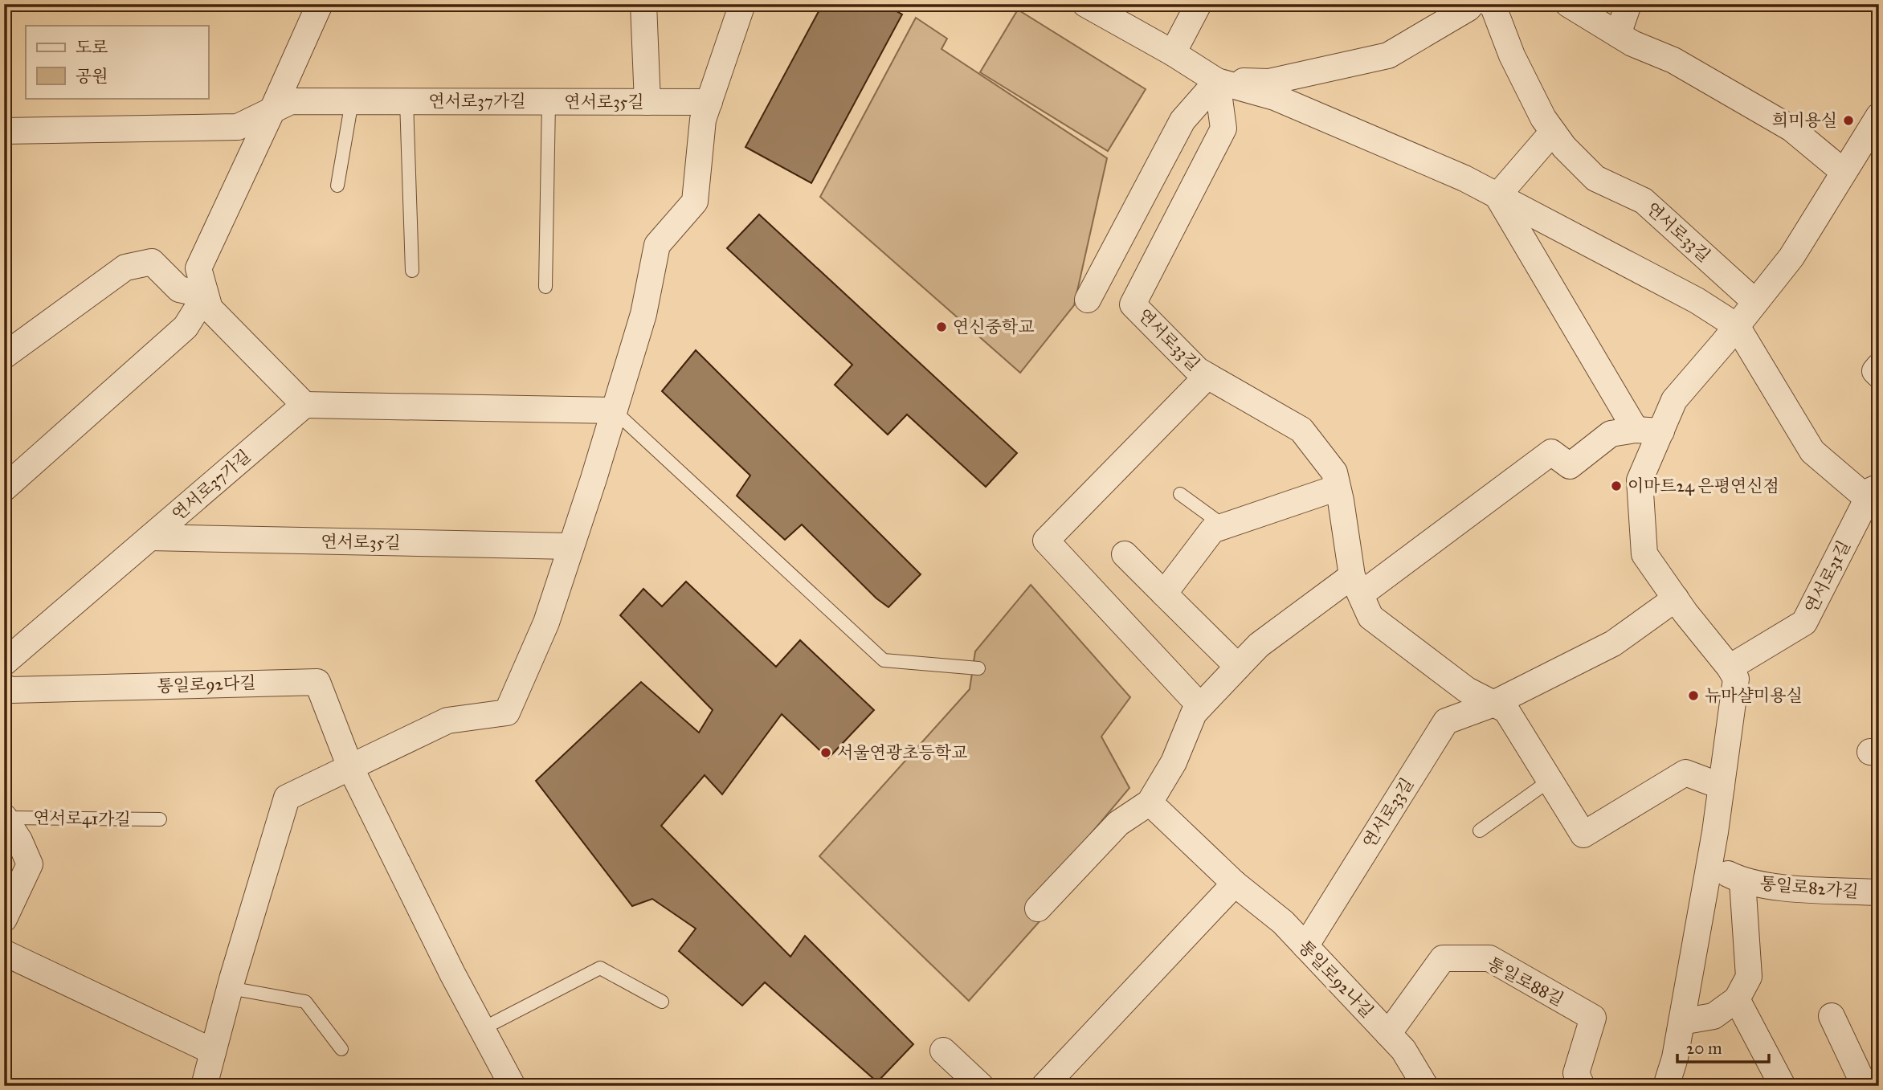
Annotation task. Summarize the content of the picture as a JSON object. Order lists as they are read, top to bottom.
{
  "streets": {
    "street": [
      "연서로37가길",
      "연서로35길",
      "연서로33길",
      "연서로31길",
      "통일로92다길",
      "통일로82가길",
      "통일로92나길",
      "통일로88길"
    ],
    "lane": ["연서로41가길"]
  },
  "crossings": [
    ["연서로37가길", "연서로35길"],
    ["연서로33길", "통일로92나길"],
    ["통일로92나길", "통일로88길"]
  ],
  "places": [
    "희미용실",
    "연신중학교",
    "이마트24 은평연신점",
    "뉴마샬미용실",
    "서울연광초등학교"
  ],
  "legend": ["도로", "공원"],
  "scale_bar": "20 m"
}
